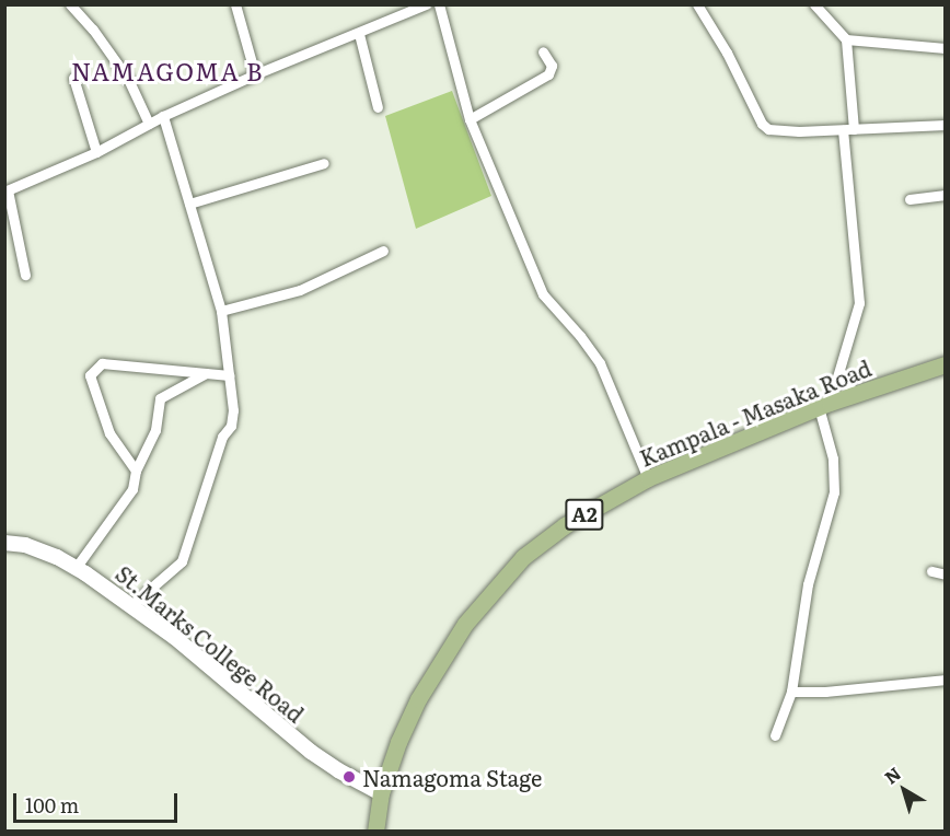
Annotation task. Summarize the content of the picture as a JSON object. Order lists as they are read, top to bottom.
{
  "streets": {
    "main road": ["Kampala - Masaka Road", "A2", "St.Marks College Road"]
  },
  "crossings": [
    ["Kampala - Masaka Road", "St.Marks College Road"]
  ],
  "districts": ["NAMAGOMA B"],
  "places": ["Namagoma Stage"],
  "scale_bar": "100 m",
  "north": "top left"
}
